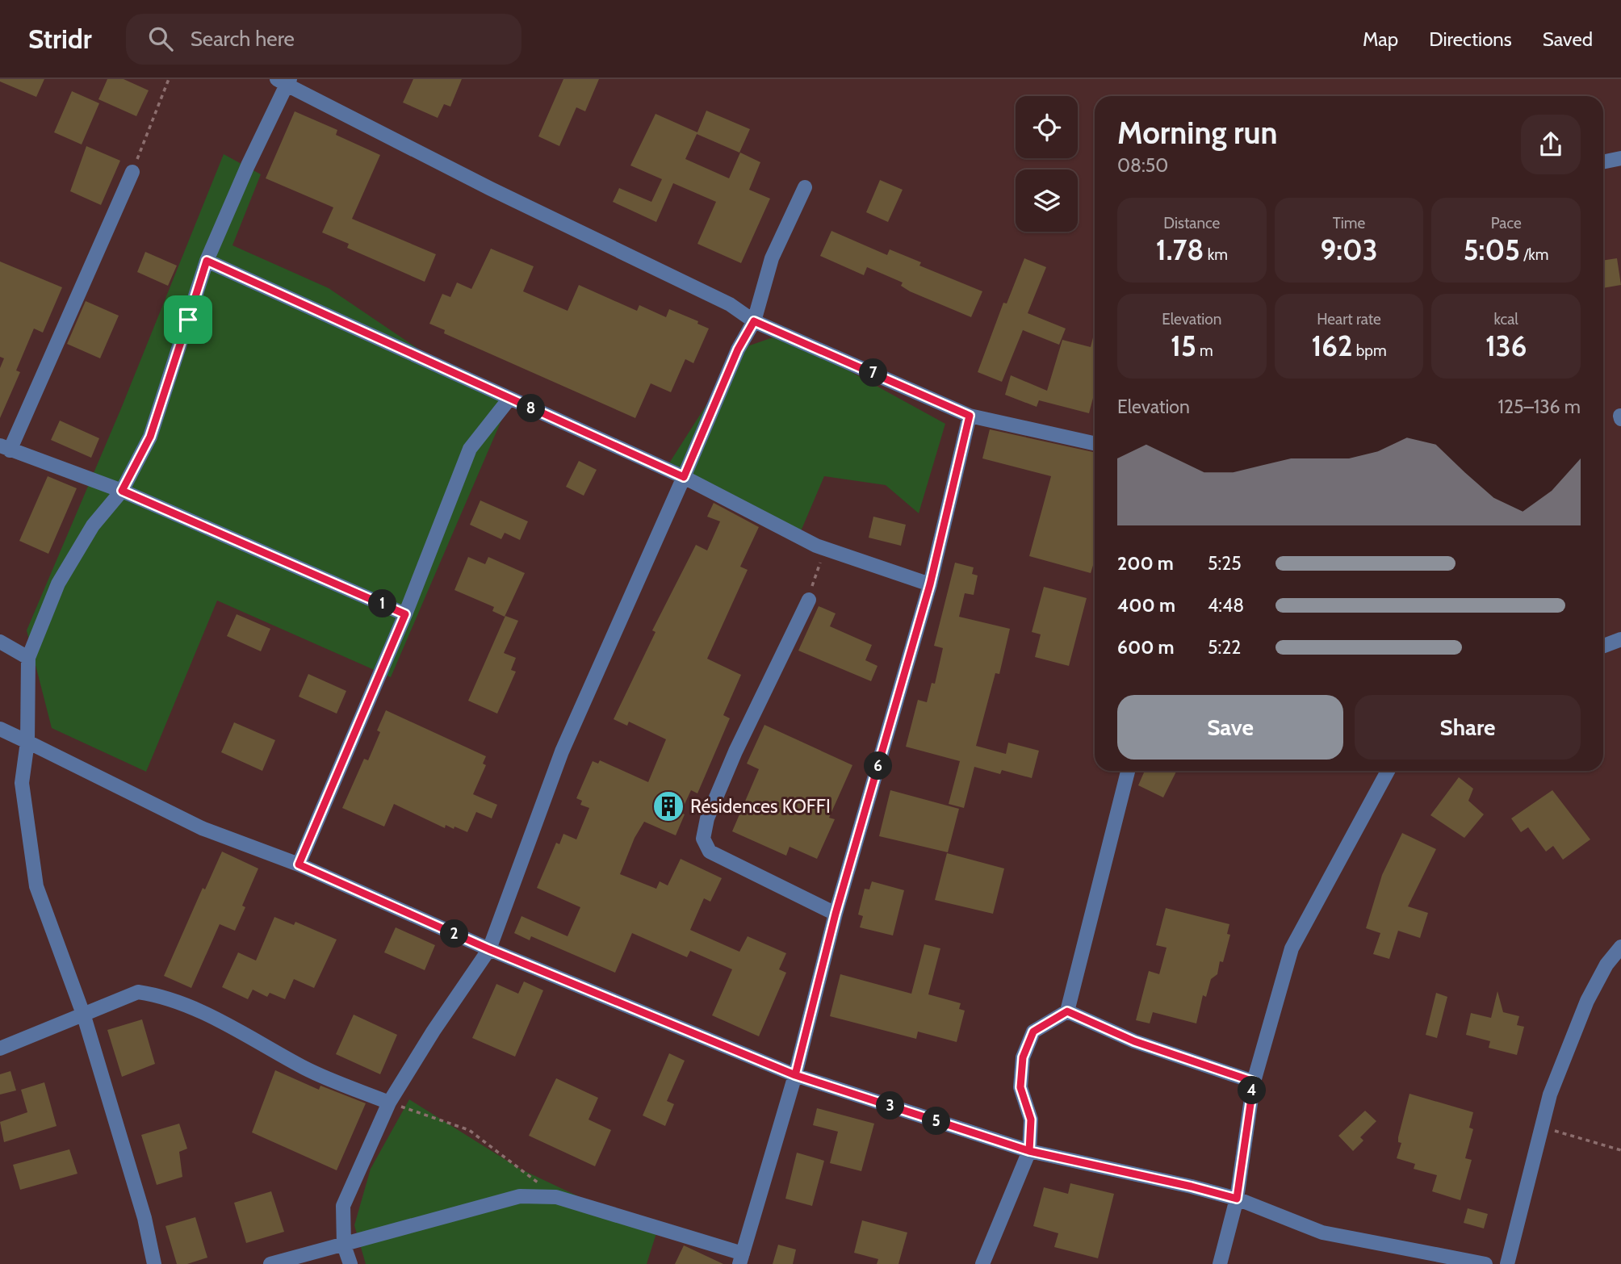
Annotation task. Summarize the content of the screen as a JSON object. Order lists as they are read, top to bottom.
{
  "places": {
    "building": ["Résidences KOFFI"]
  },
  "page": {
    "header": "Stridr",
    "search": "Search here",
    "nav": ["Map", "Directions", "Saved"],
    "heading": ["Morning run", "08:50"],
    "stats": [
      ["Distance", "1.78 km"],
      ["Time", "9:03"],
      ["Pace", "5:05 /km"],
      ["Elevation", "15 m"],
      ["Heart rate", "162 bpm"],
      ["kcal", "136"]
    ],
    "pins": [
      "7",
      "8",
      "1",
      "6",
      "2",
      "4",
      "3",
      "5"
    ],
    "chart": ["Elevation", "125–136 m"],
    "list": [
      {
        "name": "200 m",
        "note": "5:25"
      },
      {
        "name": "400 m",
        "note": "4:48"
      },
      {
        "name": "600 m",
        "note": "5:22"
      }
    ],
    "buttons": ["Save", "Share"]
  }
}
